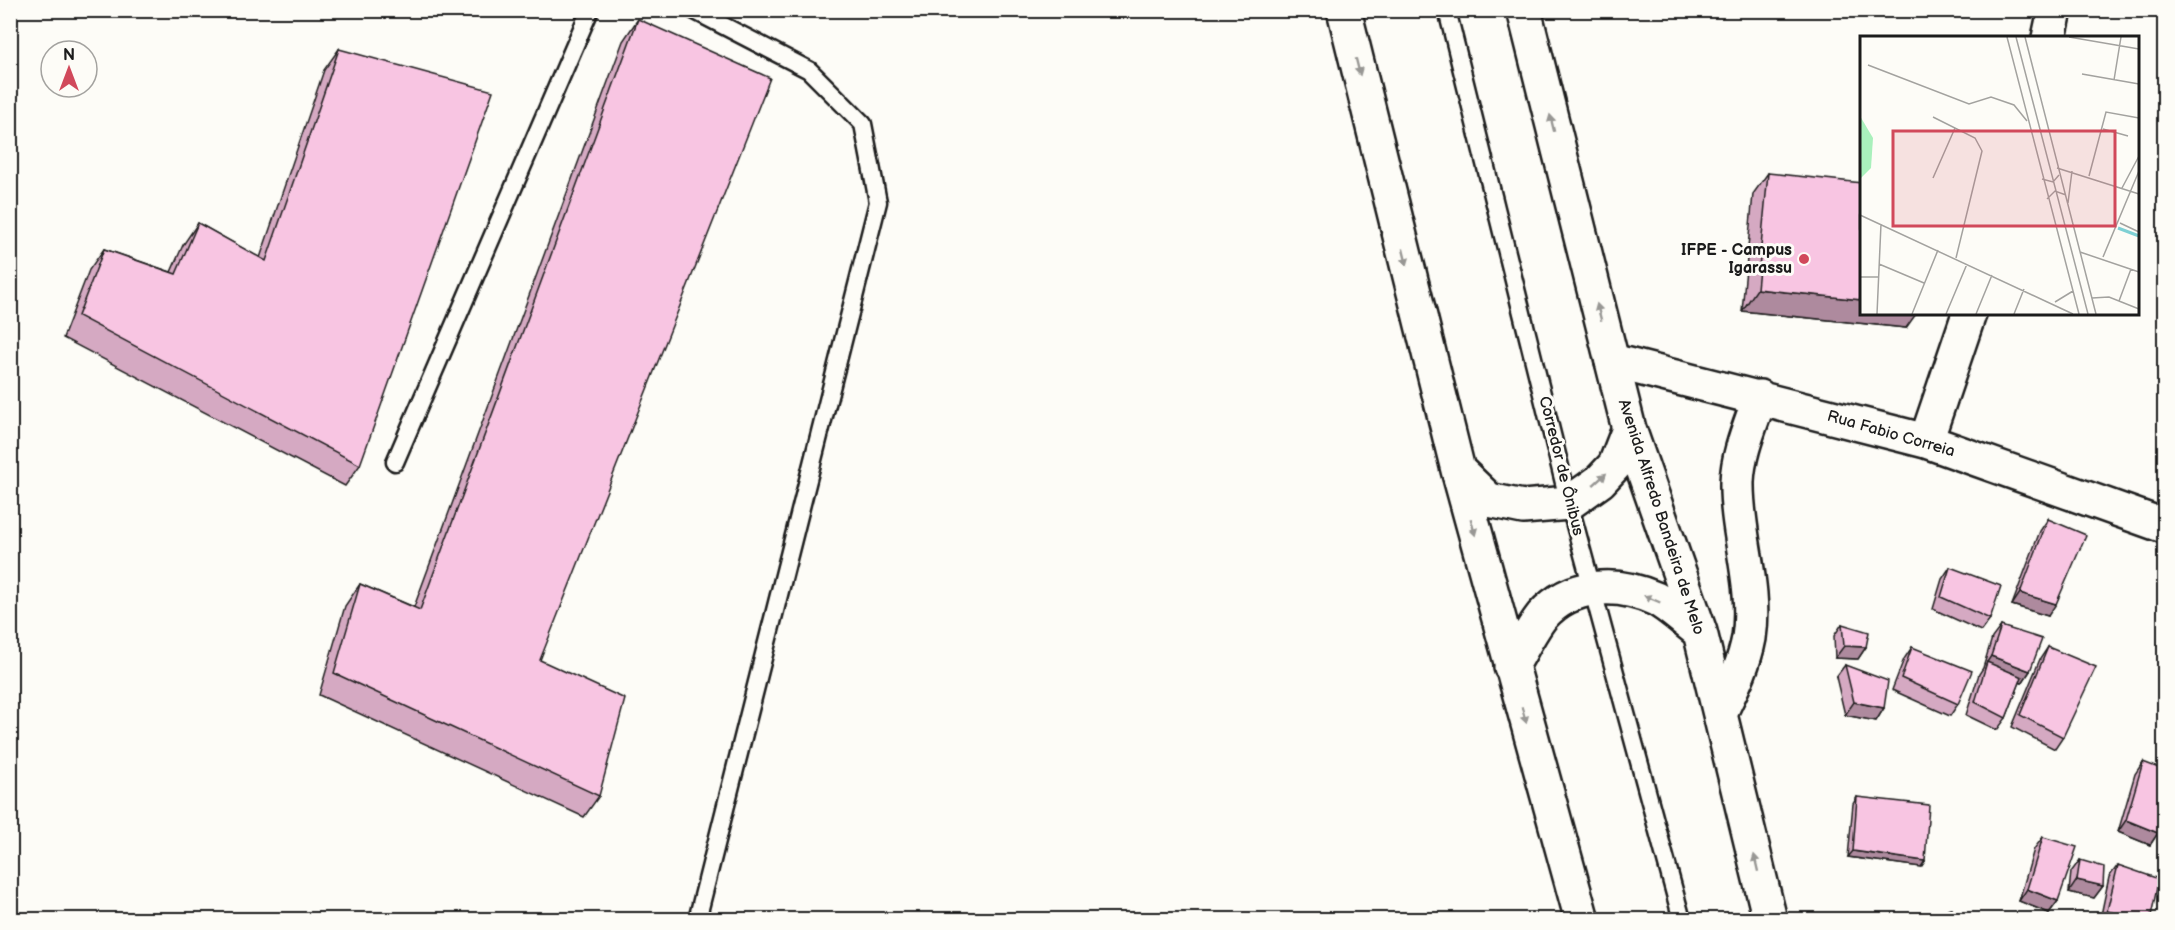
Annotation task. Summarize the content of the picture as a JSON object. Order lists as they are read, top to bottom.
{
  "streets": {
    "main road": ["Rua Fabio Correia", "Avenida Alfredo Bandeira de Melo"],
    "lane": ["Corredor de Ônibus"]
  },
  "crossings": [
    ["Rua Fabio Correia", "Avenida Alfredo Bandeira de Melo"]
  ],
  "places": ["IFPE - Campus Igarassu"],
  "north": "top"
}
